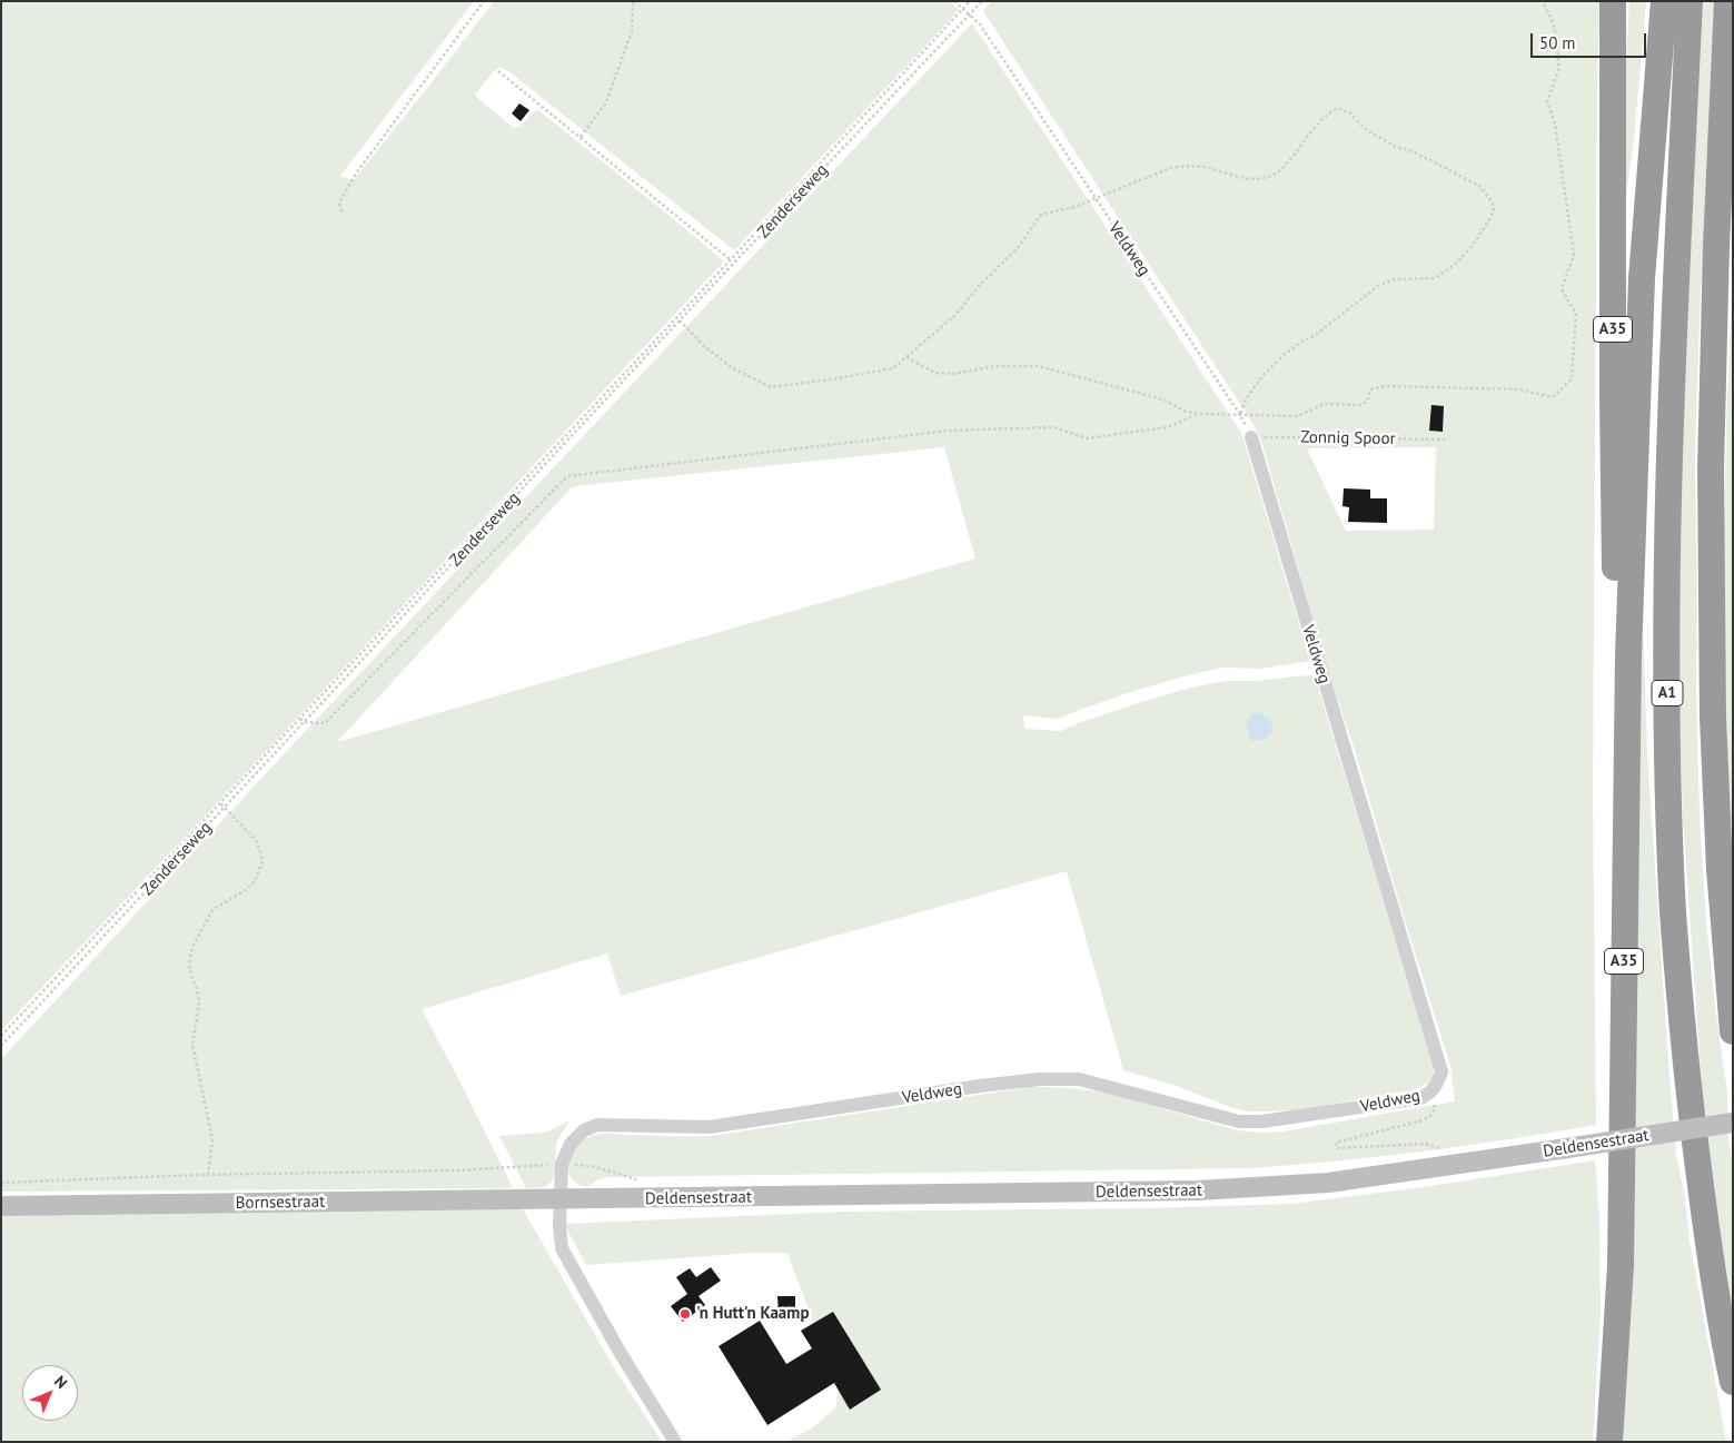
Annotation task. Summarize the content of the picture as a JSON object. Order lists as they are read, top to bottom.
{
  "streets": {
    "highway": ["A35", "A1"],
    "street": ["Veldweg", "Deldensestraat", "Bornsestraat"],
    "path": ["Zenderseweg", "Zonnig Spoor"]
  },
  "crossings": [
    ["Zenderseweg", "Veldweg"],
    ["Veldweg", "Zonnig Spoor"],
    ["Veldweg", "Deldensestraat"],
    ["Veldweg", "Bornsestraat"],
    ["Deldensestraat", "Bornsestraat"]
  ],
  "places": ["'n Hutt'n Kaamp"],
  "scale_bar": "50 m",
  "north": "top right"
}
